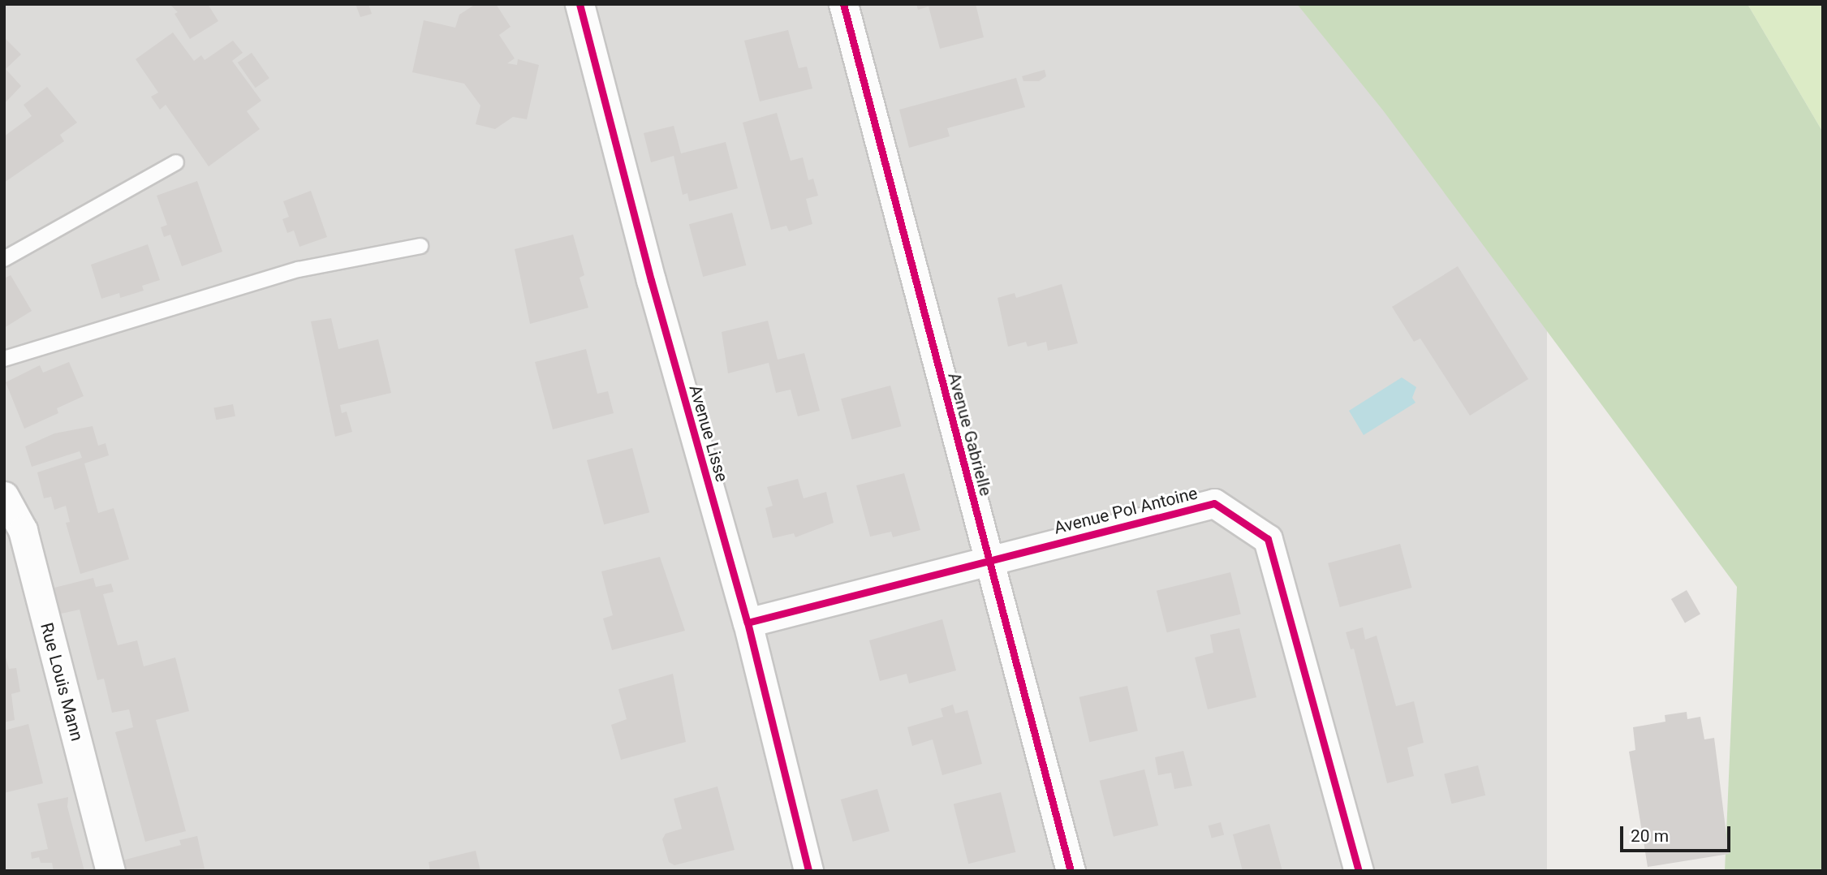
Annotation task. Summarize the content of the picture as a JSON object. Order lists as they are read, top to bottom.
{
  "streets": {
    "street": [
      "Avenue Lisse",
      "Avenue Gabrielle",
      "Avenue Pol Antoine",
      "Rue Louis Mann"
    ]
  },
  "crossings": [
    ["Avenue Lisse", "Avenue Pol Antoine"],
    ["Avenue Gabrielle", "Avenue Pol Antoine"]
  ],
  "scale_bar": "20 m"
}
